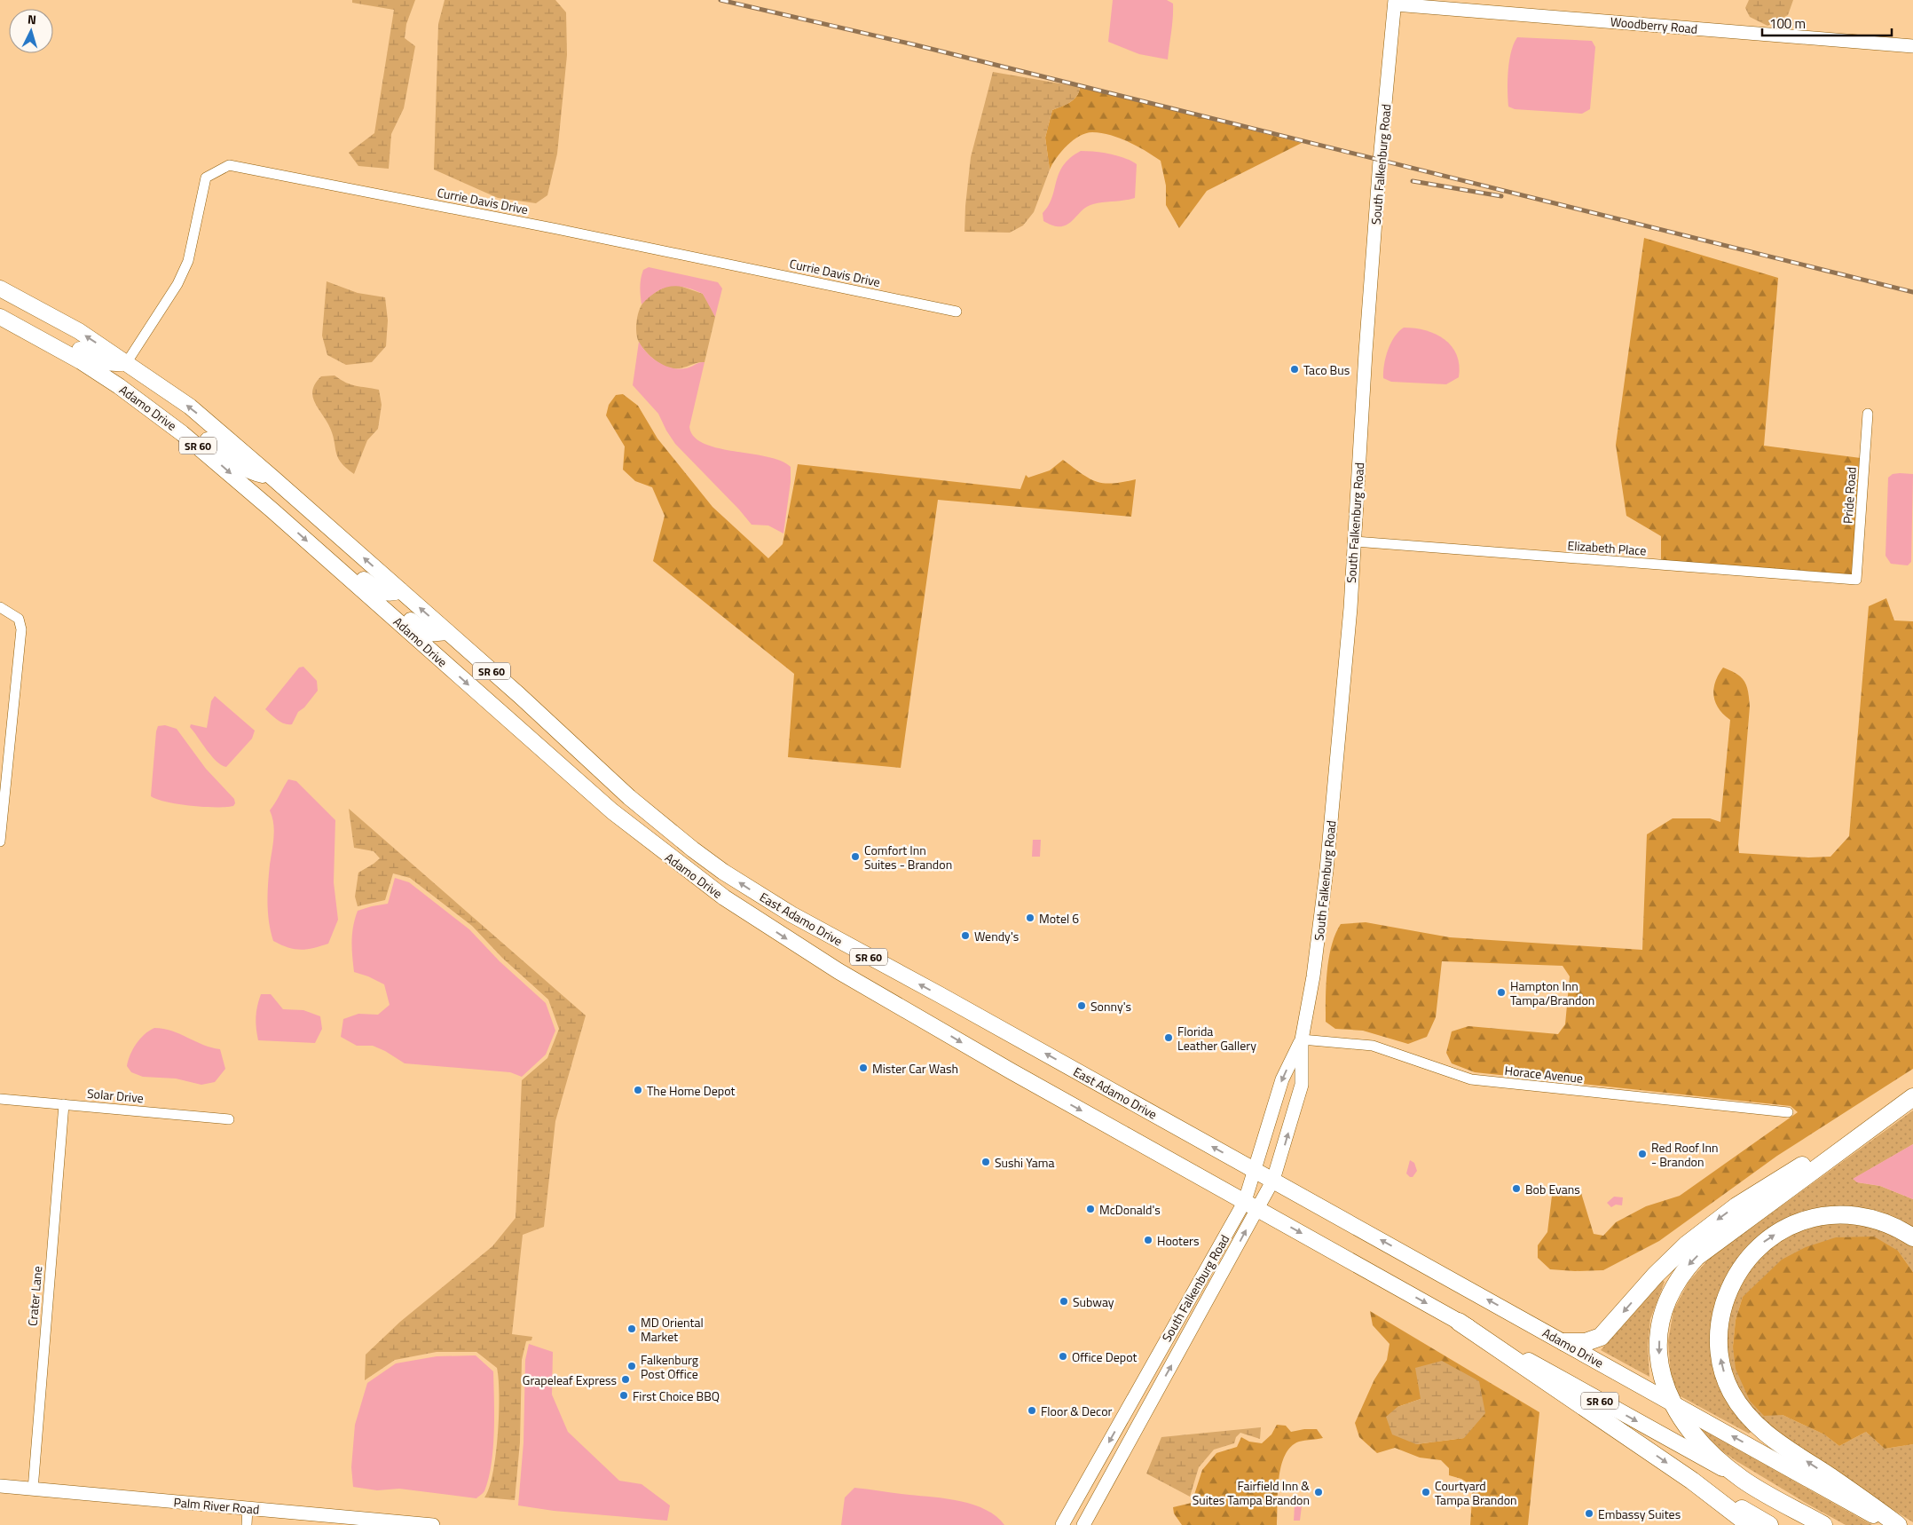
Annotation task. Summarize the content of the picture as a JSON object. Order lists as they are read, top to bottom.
{
  "streets": {
    "highway": ["SR 60"],
    "main road": ["Adamo Drive", "East Adamo Drive"],
    "street": [
      "Woodberry Road",
      "South Falkenburg Road",
      "Currie Davis Drive",
      "Pride Road",
      "Elizabeth Place",
      "Horace Avenue",
      "Solar Drive",
      "Crater Lane",
      "Palm River Road"
    ]
  },
  "crossings": [
    ["Woodberry Road", "South Falkenburg Road"],
    ["South Falkenburg Road", "Adamo Drive"],
    ["South Falkenburg Road", "SR 60"],
    ["South Falkenburg Road", "Elizabeth Place"],
    ["South Falkenburg Road", "East Adamo Drive"],
    ["South Falkenburg Road", "Horace Avenue"],
    ["Currie Davis Drive", "Adamo Drive"],
    ["Adamo Drive", "SR 60"],
    ["Adamo Drive", "East Adamo Drive"],
    ["Pride Road", "Elizabeth Place"],
    ["Solar Drive", "Crater Lane"],
    ["Crater Lane", "Palm River Road"]
  ],
  "one_way": ["East Adamo Drive"],
  "places": [
    "Taco Bus",
    "Comfort Inn Suites - Brandon",
    "Motel 6",
    "Wendy's",
    "Hampton Inn Tampa/Brandon",
    "Sonny's",
    "Florida Leather Gallery",
    "Mister Car Wash",
    "The Home Depot",
    "Red Roof Inn - Brandon",
    "Sushi Yama",
    "Bob Evans",
    "McDonald's",
    "Hooters",
    "Subway",
    "MD Oriental Market",
    "Office Depot",
    "Falkenburg Post Office",
    "Grapeleaf Express",
    "First Choice BBQ",
    "Floor & Decor",
    "Fairfield Inn & Suites Tampa Brandon",
    "Courtyard Tampa Brandon",
    "Embassy Suites"
  ],
  "scale_bar": "100 m",
  "north": "top"
}
